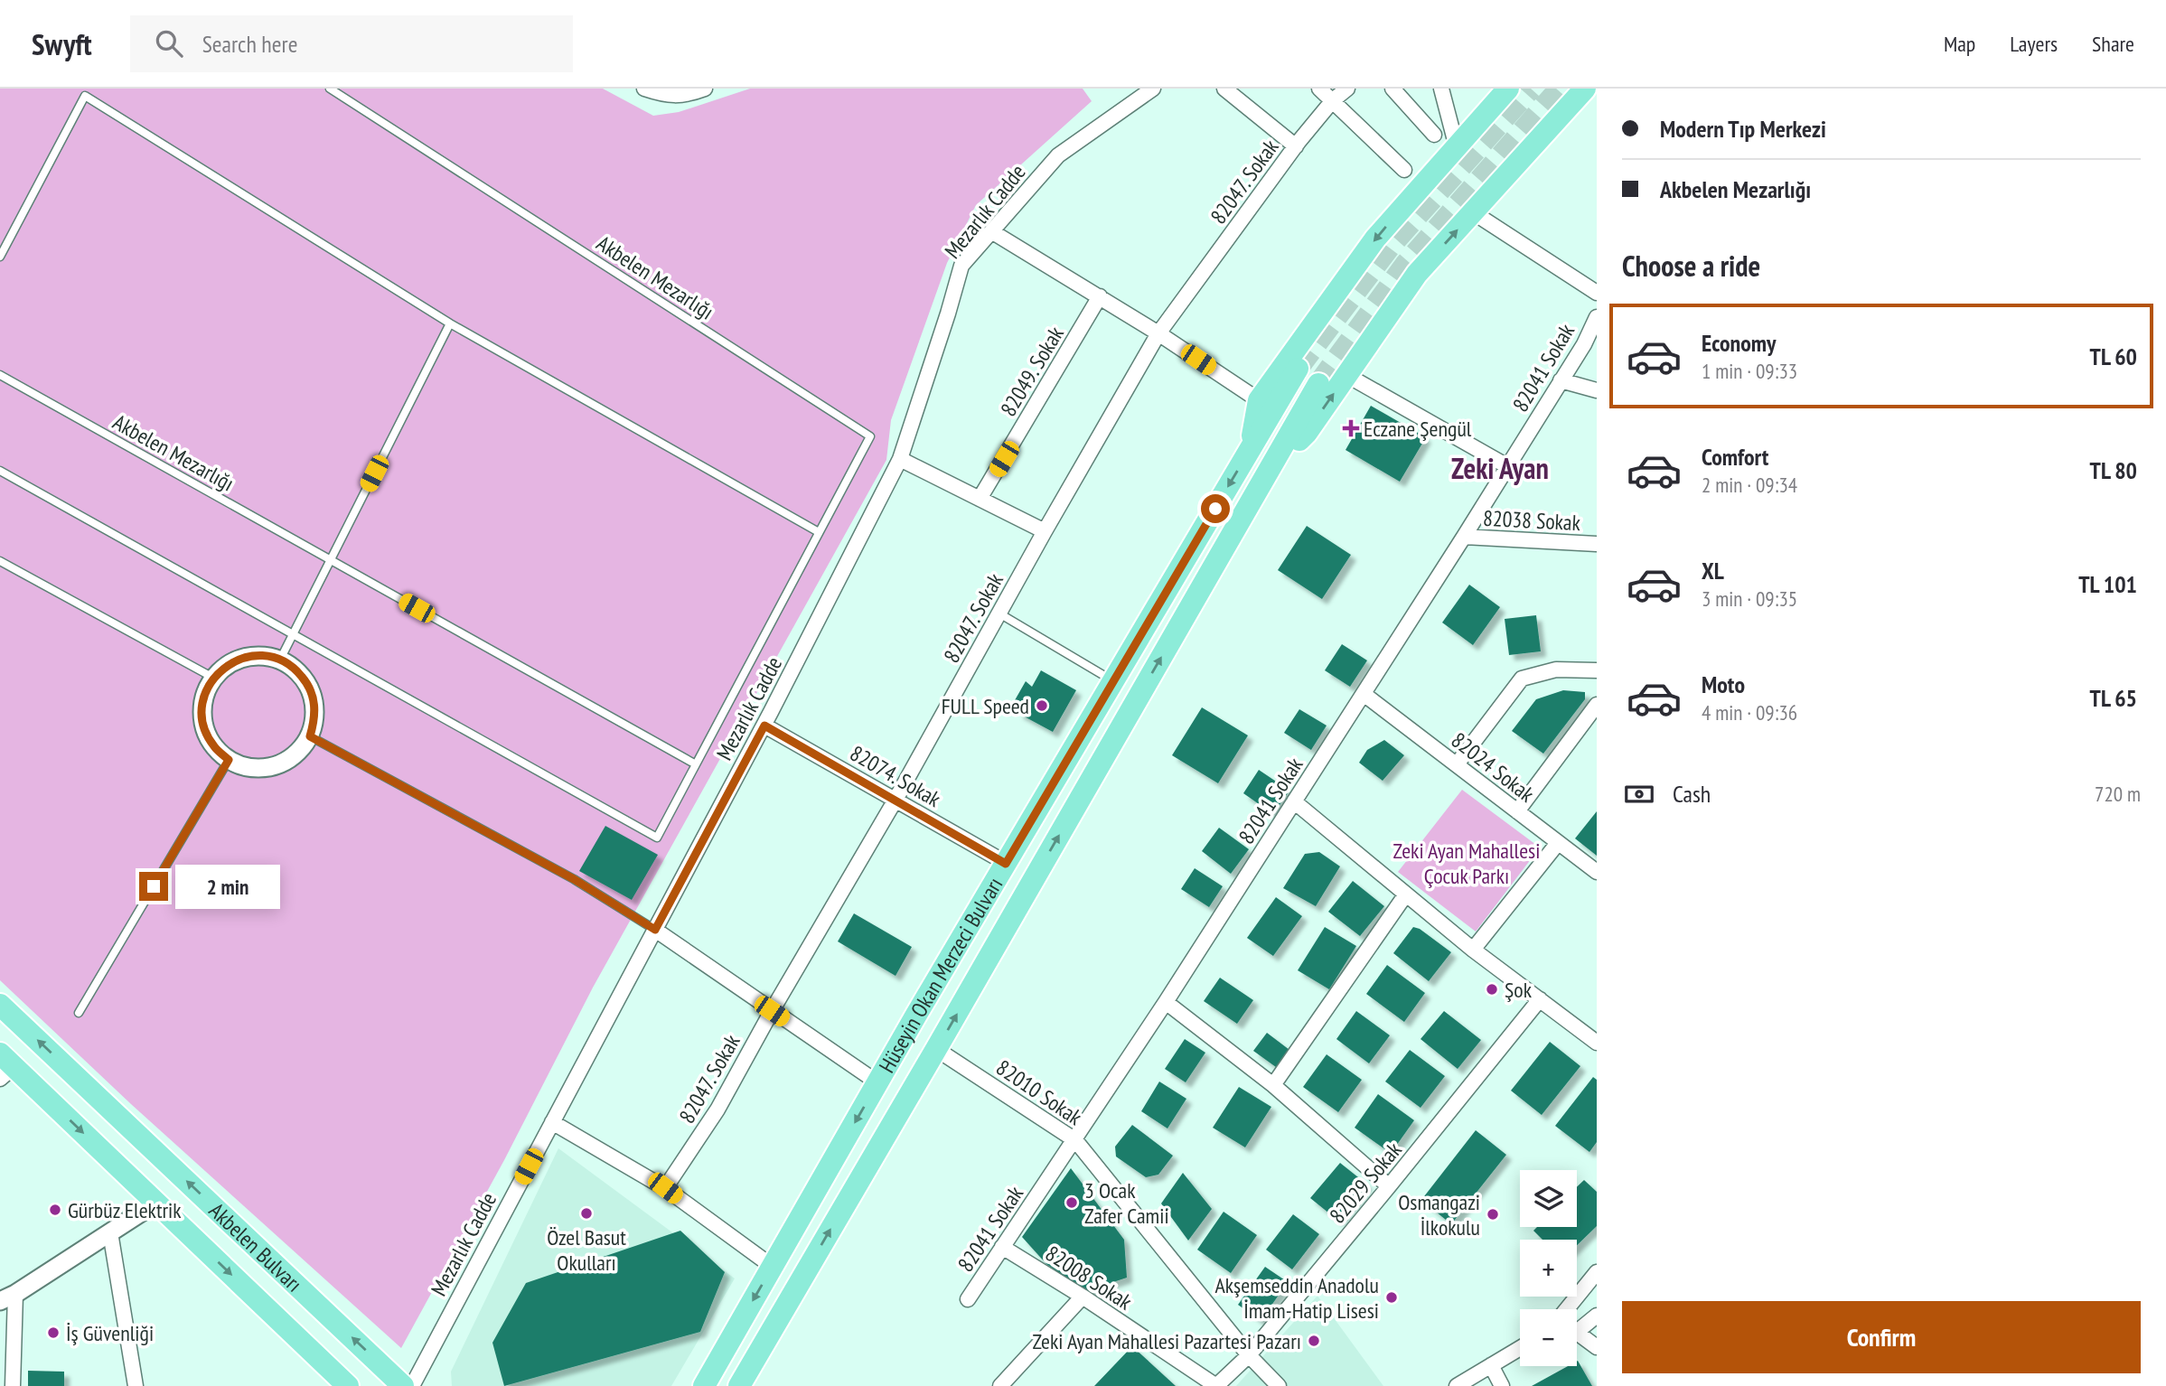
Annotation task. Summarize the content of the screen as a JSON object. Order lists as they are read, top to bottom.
{
  "streets": {
    "main road": ["Hüseyin Okan Merzeci Bulvarı", "Akbelen Bulvarı"],
    "street": [
      "82047. Sokak",
      "Mezarlık Cadde",
      "82041 Sokak",
      "82049. Sokak",
      "82038 Sokak",
      "82024 Sokak",
      "82074. Sokak",
      "82010 Sokak",
      "82029 Sokak",
      "82008 Sokak"
    ],
    "lane": ["Akbelen Mezarlığı"]
  },
  "crossings": [
    ["82047. Sokak", "82074. Sokak"],
    ["Mezarlık Cadde", "82074. Sokak"],
    ["82041 Sokak", "82038 Sokak"],
    ["82041 Sokak", "82024 Sokak"],
    ["82041 Sokak", "82010 Sokak"],
    ["82041 Sokak", "82008 Sokak"],
    ["82074. Sokak", "Hüseyin Okan Merzeci Bulvarı"],
    ["Hüseyin Okan Merzeci Bulvarı", "82010 Sokak"],
    ["82010 Sokak", "82029 Sokak"],
    ["82029 Sokak", "82008 Sokak"]
  ],
  "districts": ["Zeki Ayan"],
  "parks": ["Zeki Ayan Mahallesi Çocuk Parkı"],
  "places": {
    "health": ["Eczane Şengül"],
    "other": [
      "FULL Speed",
      "Şok",
      "3 Ocak Zafer Camii",
      "Gürbüz Elektrik",
      "Özel Basut Okulları",
      "Osmangazi İlkokulu",
      "Akşemseddin Anadolu İmam-Hatip Lisesi",
      "İş Güvenliği",
      "Zeki Ayan Mahallesi Pazartesi Pazarı"
    ]
  },
  "page": {
    "header": "Swyft",
    "search": "Search here",
    "nav": ["Map", "Layers", "Share"],
    "banner": ["Modern Tıp Merkezi", "Akbelen Mezarlığı"],
    "heading": "Choose a ride",
    "list": [
      {
        "name": "Economy",
        "note": "1 min · 09:33",
        "value": "TL 60"
      },
      {
        "name": "Comfort",
        "note": "2 min · 09:34",
        "value": "TL 80"
      },
      {
        "name": "XL",
        "note": "3 min · 09:35",
        "value": "TL 101"
      },
      {
        "name": "Moto",
        "note": "4 min · 09:36",
        "value": "TL 65"
      }
    ],
    "pay": ["Cash", "720 m"],
    "bubble": "2 min",
    "map_buttons": ["+", "−"],
    "buttons": "Confirm"
  }
}
